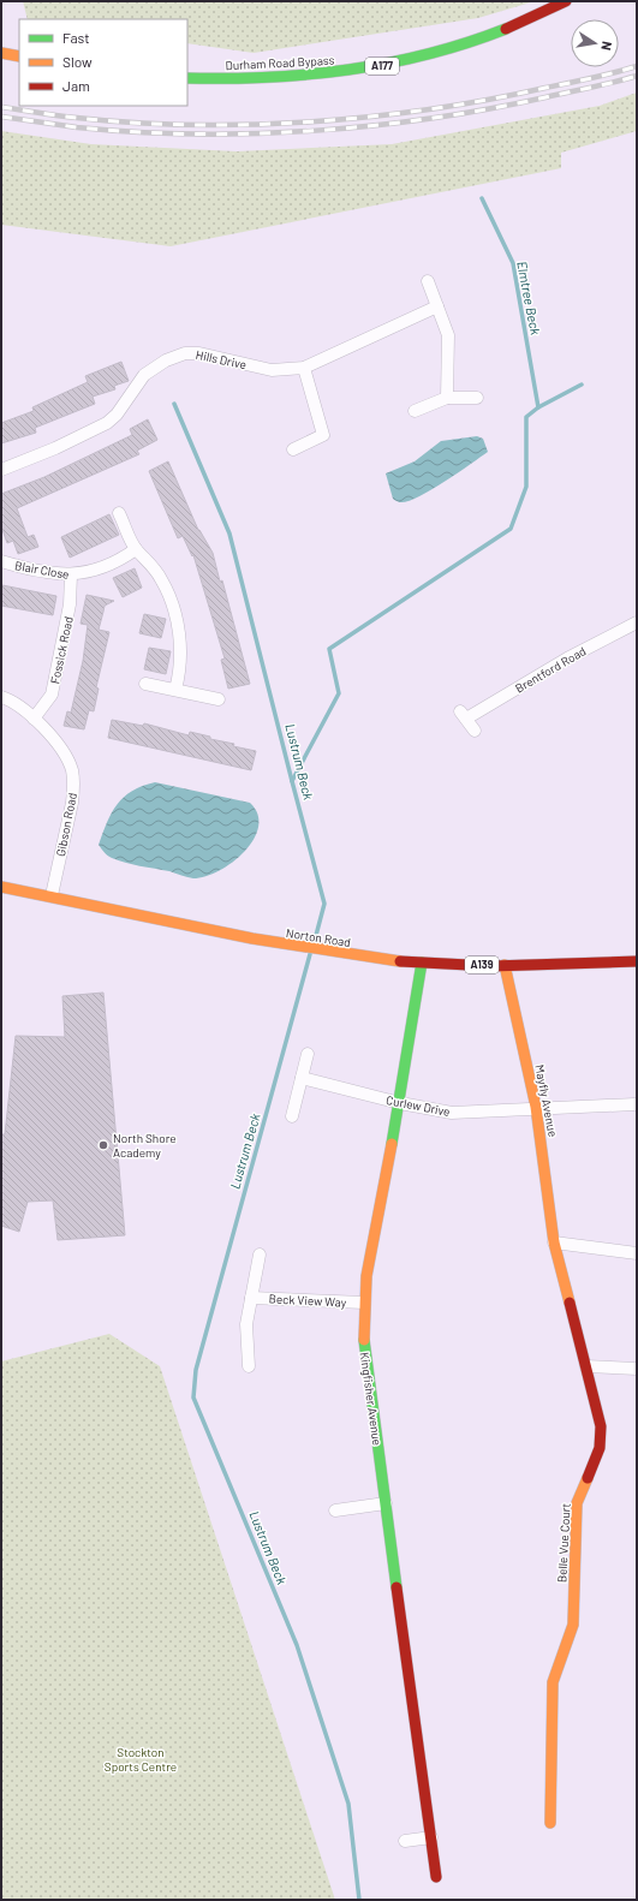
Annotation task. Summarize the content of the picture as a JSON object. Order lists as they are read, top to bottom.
{
  "streets": {
    "street": [
      "Durham Road Bypass",
      "A177",
      "Hills Drive",
      "Blair Close",
      "Fossick Road",
      "Brentford Road",
      "Gibson Road",
      "Norton Road",
      "A139",
      "Mayfly Avenue",
      "Curlew Drive",
      "Beck View Way",
      "Kingfisher Avenue",
      "Belle Vue Court"
    ]
  },
  "crossings": [
    ["Blair Close", "Fossick Road"],
    ["Fossick Road", "Gibson Road"],
    ["Gibson Road", "Norton Road"],
    ["Norton Road", "Mayfly Avenue"],
    ["Norton Road", "Kingfisher Avenue"],
    ["Mayfly Avenue", "Curlew Drive"],
    ["Mayfly Avenue", "Belle Vue Court"],
    ["Curlew Drive", "Kingfisher Avenue"],
    ["Beck View Way", "Kingfisher Avenue"]
  ],
  "water": ["Elmtree Beck", "Lustrum Beck"],
  "parks": ["Stockton Sports Centre"],
  "places": ["North Shore Academy"],
  "legend": ["Fast", "Slow", "Jam"],
  "north": "right"
}
